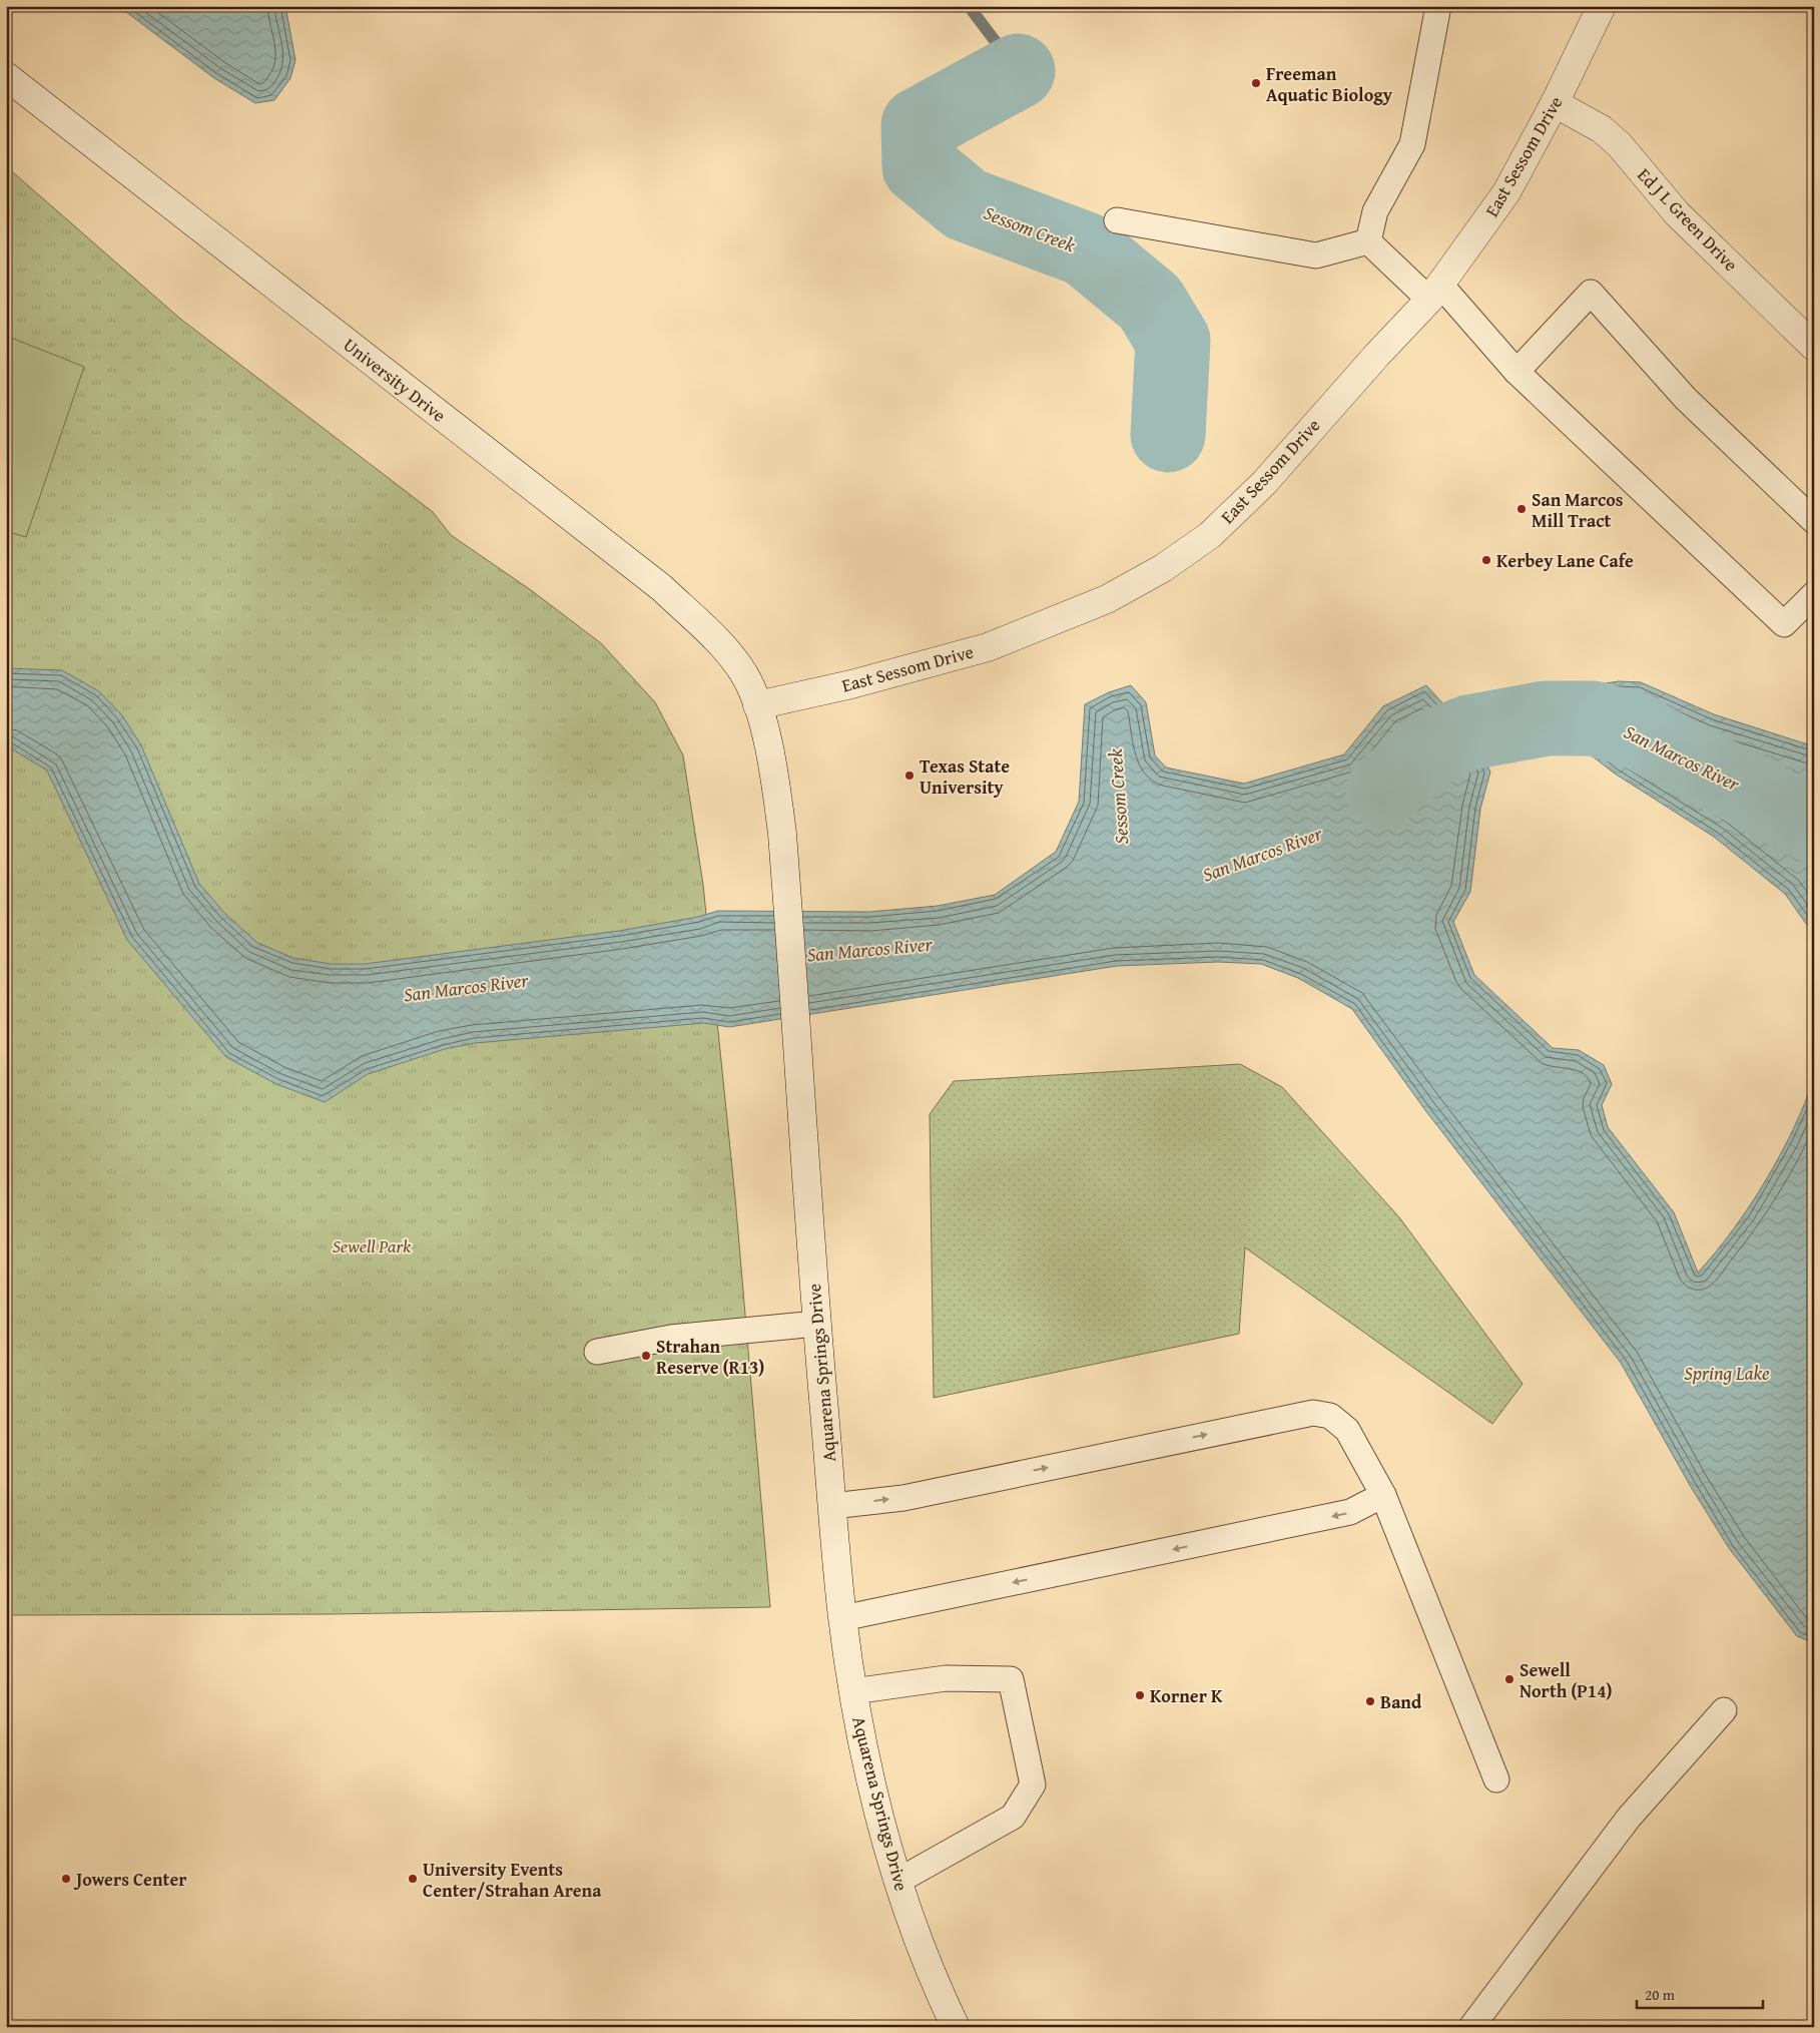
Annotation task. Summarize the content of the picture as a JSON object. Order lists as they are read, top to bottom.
{
  "streets": {
    "main road": [
      "East Sessom Drive",
      "Ed J L Green Drive",
      "University Drive",
      "Aquarena Springs Drive"
    ]
  },
  "crossings": [
    ["East Sessom Drive", "Ed J L Green Drive"],
    ["East Sessom Drive", "University Drive"],
    ["East Sessom Drive", "Aquarena Springs Drive"],
    ["University Drive", "Aquarena Springs Drive"]
  ],
  "water": ["Sessom Creek", "San Marcos River", "Spring Lake"],
  "parks": ["Sewell Park"],
  "places": [
    "Freeman Aquatic Biology",
    "San Marcos Mill Tract",
    "Kerbey Lane Cafe",
    "Texas State University",
    "Strahan Reserve (R13)",
    "Sewell North (P14)",
    "Korner K",
    "Band",
    "Jowers Center",
    "University Events Center/Strahan Arena"
  ],
  "scale_bar": "20 m"
}
